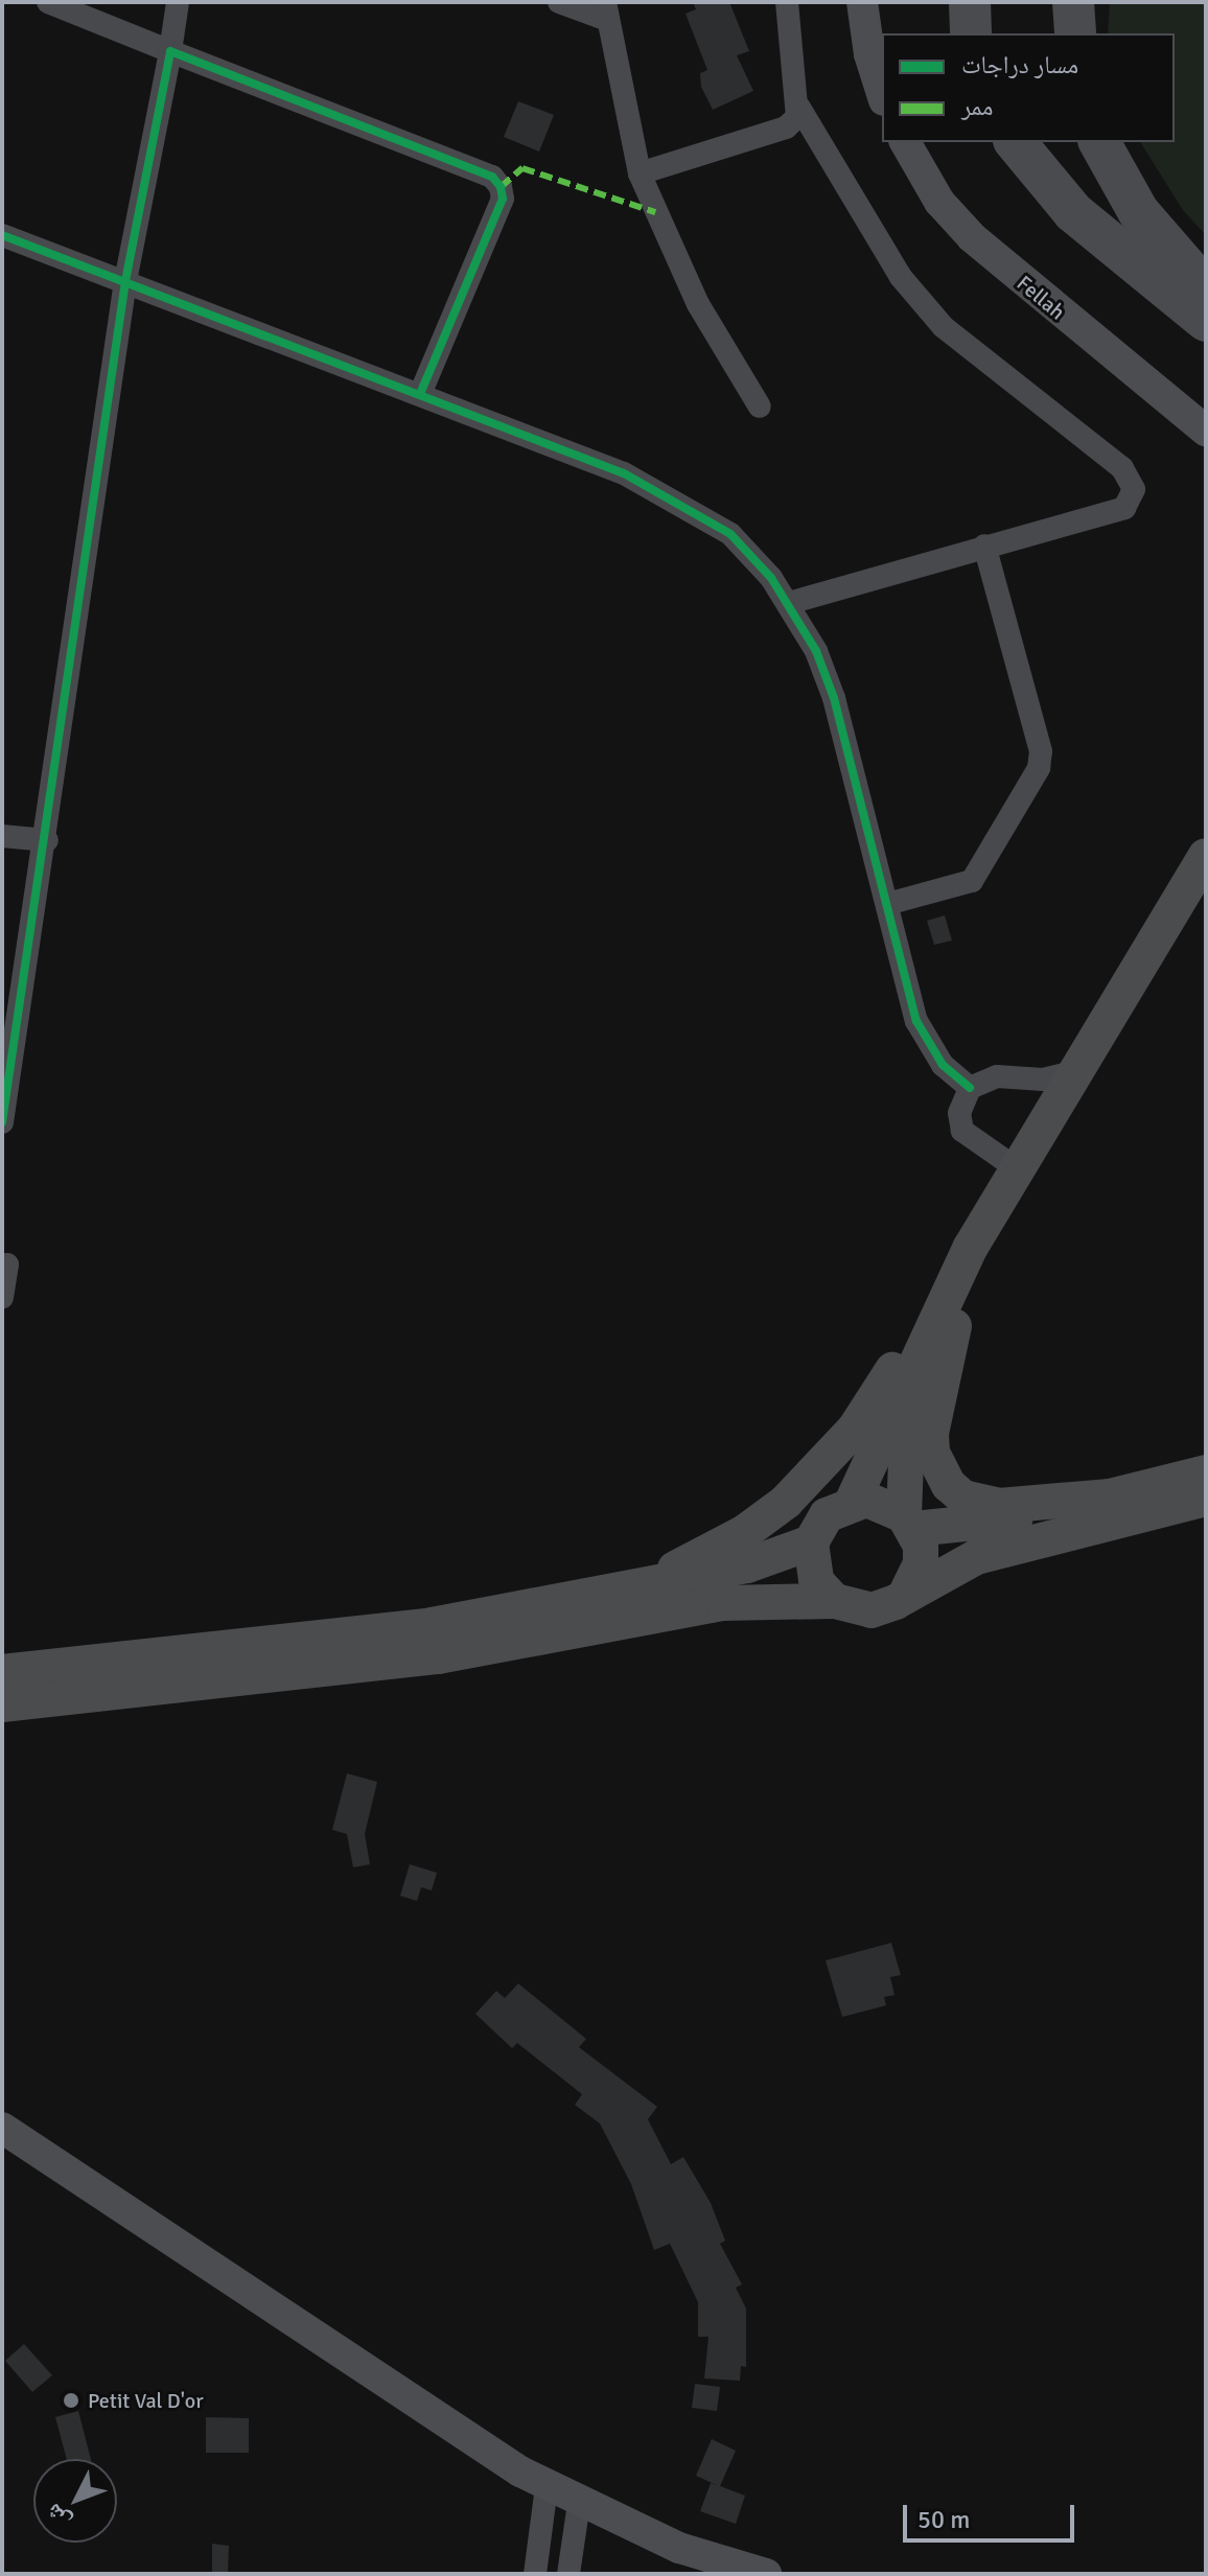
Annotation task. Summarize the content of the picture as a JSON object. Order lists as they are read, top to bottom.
{
  "streets": {
    "main road": ["Fellah"]
  },
  "places": ["Petit Val D'or"],
  "legend": ["مسار دراجات", "ممر"],
  "scale_bar": "50 m",
  "north": "bottom left"
}
